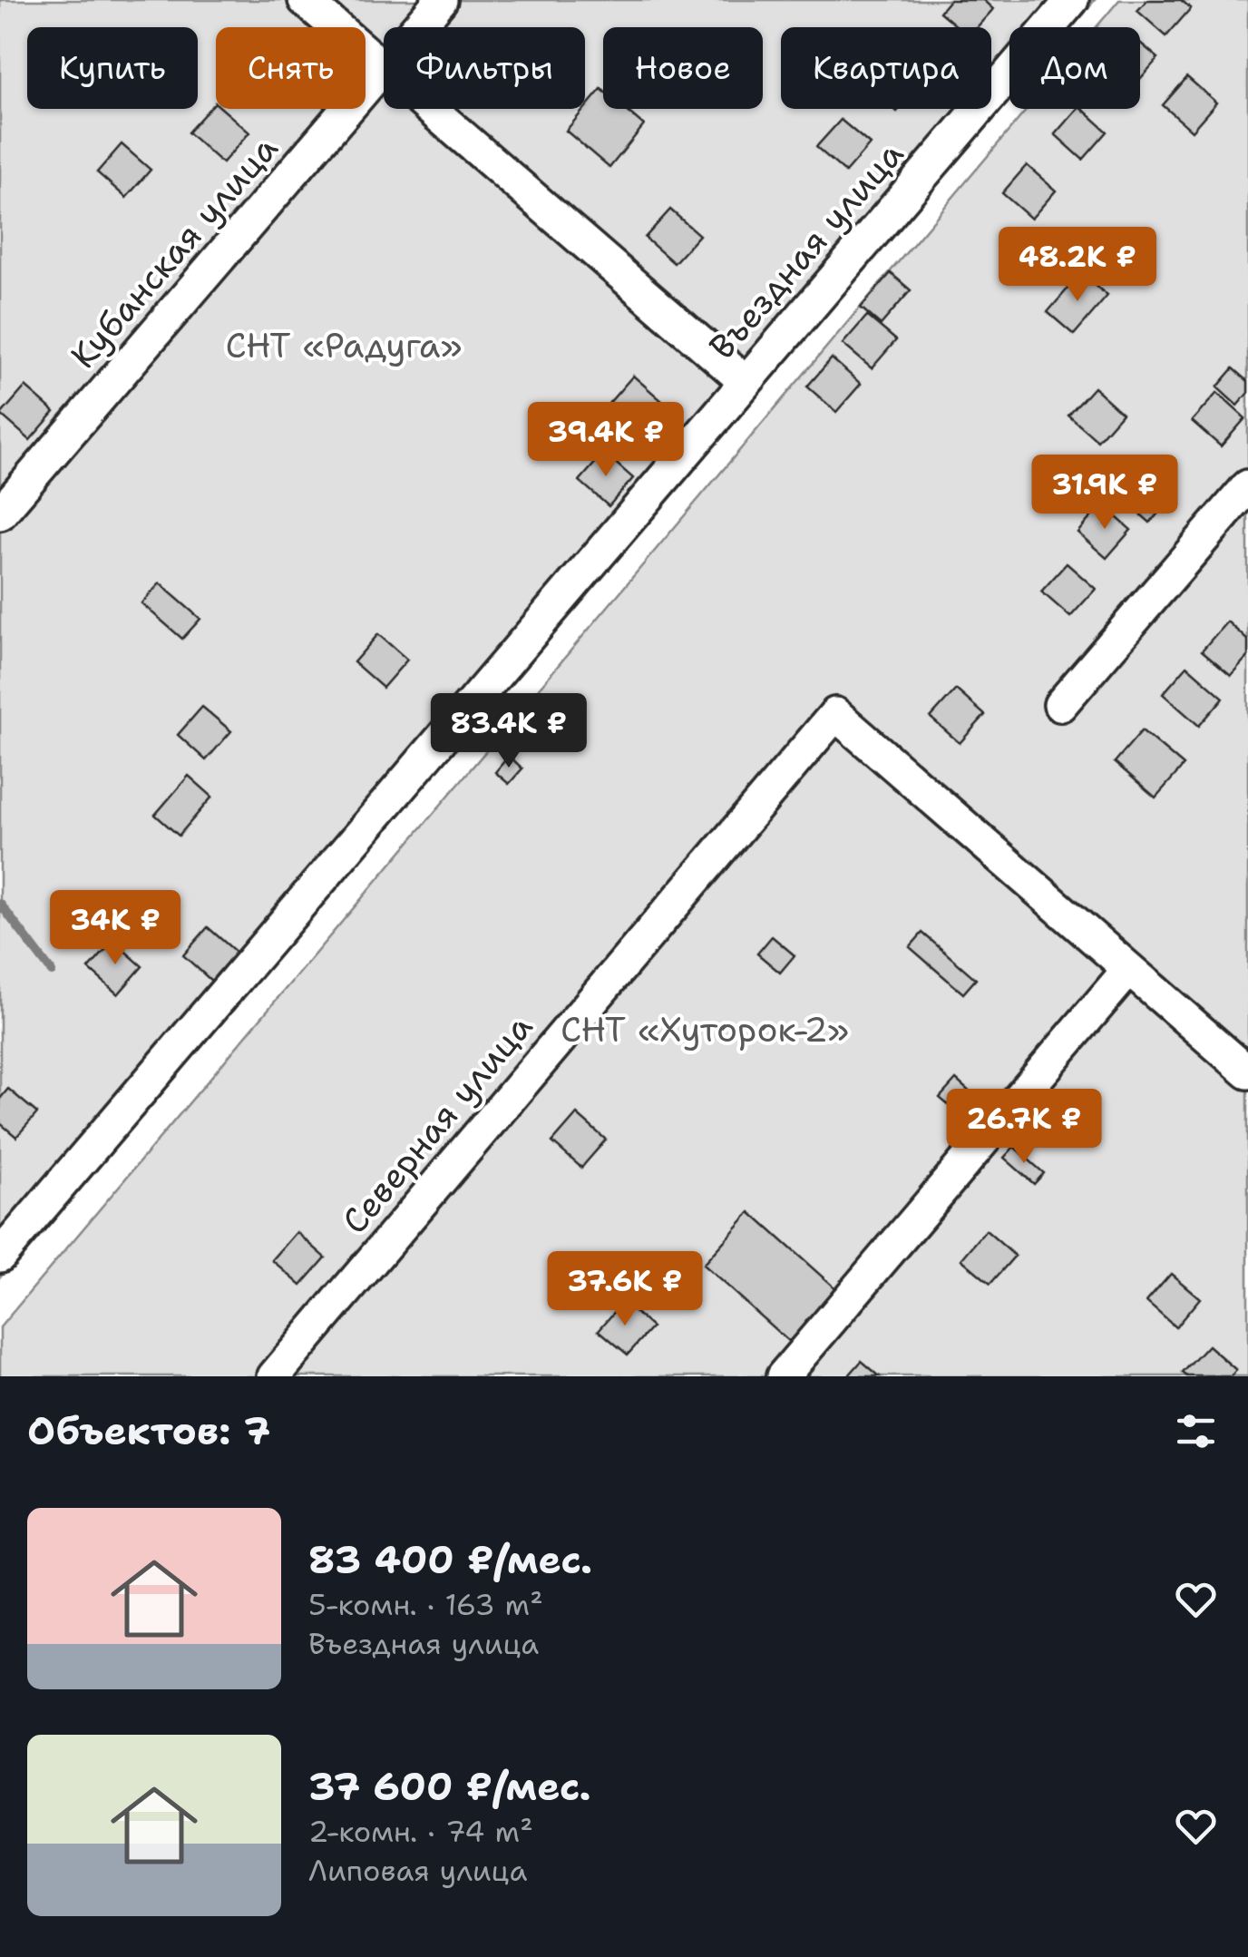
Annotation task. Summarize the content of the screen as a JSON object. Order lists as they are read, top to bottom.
{
  "streets": {
    "street": ["Въездная улица", "Кубанская улица", "Северная улица"]
  },
  "parks": ["СНТ «Радуга»", "СНТ «Хуторок-2»"],
  "page": {
    "chip": [
      "Купить",
      "Снять",
      "Фильтры",
      "Новое",
      "Квартира",
      "Дом"
    ],
    "price": [
      "48.2K ₽",
      "39.4K ₽",
      "31.9K ₽",
      "83.4K ₽",
      "34K ₽",
      "26.7K ₽",
      "37.6K ₽"
    ],
    "heading": "Объектов: 7",
    "list": [
      {
        "name": "83 400 ₽/мес.",
        "note": "5-комн. · 163 m² · Въездная улица"
      },
      {
        "name": "37 600 ₽/мес.",
        "note": "2-комн. · 74 m² · Липовая улица"
      }
    ]
  }
}
